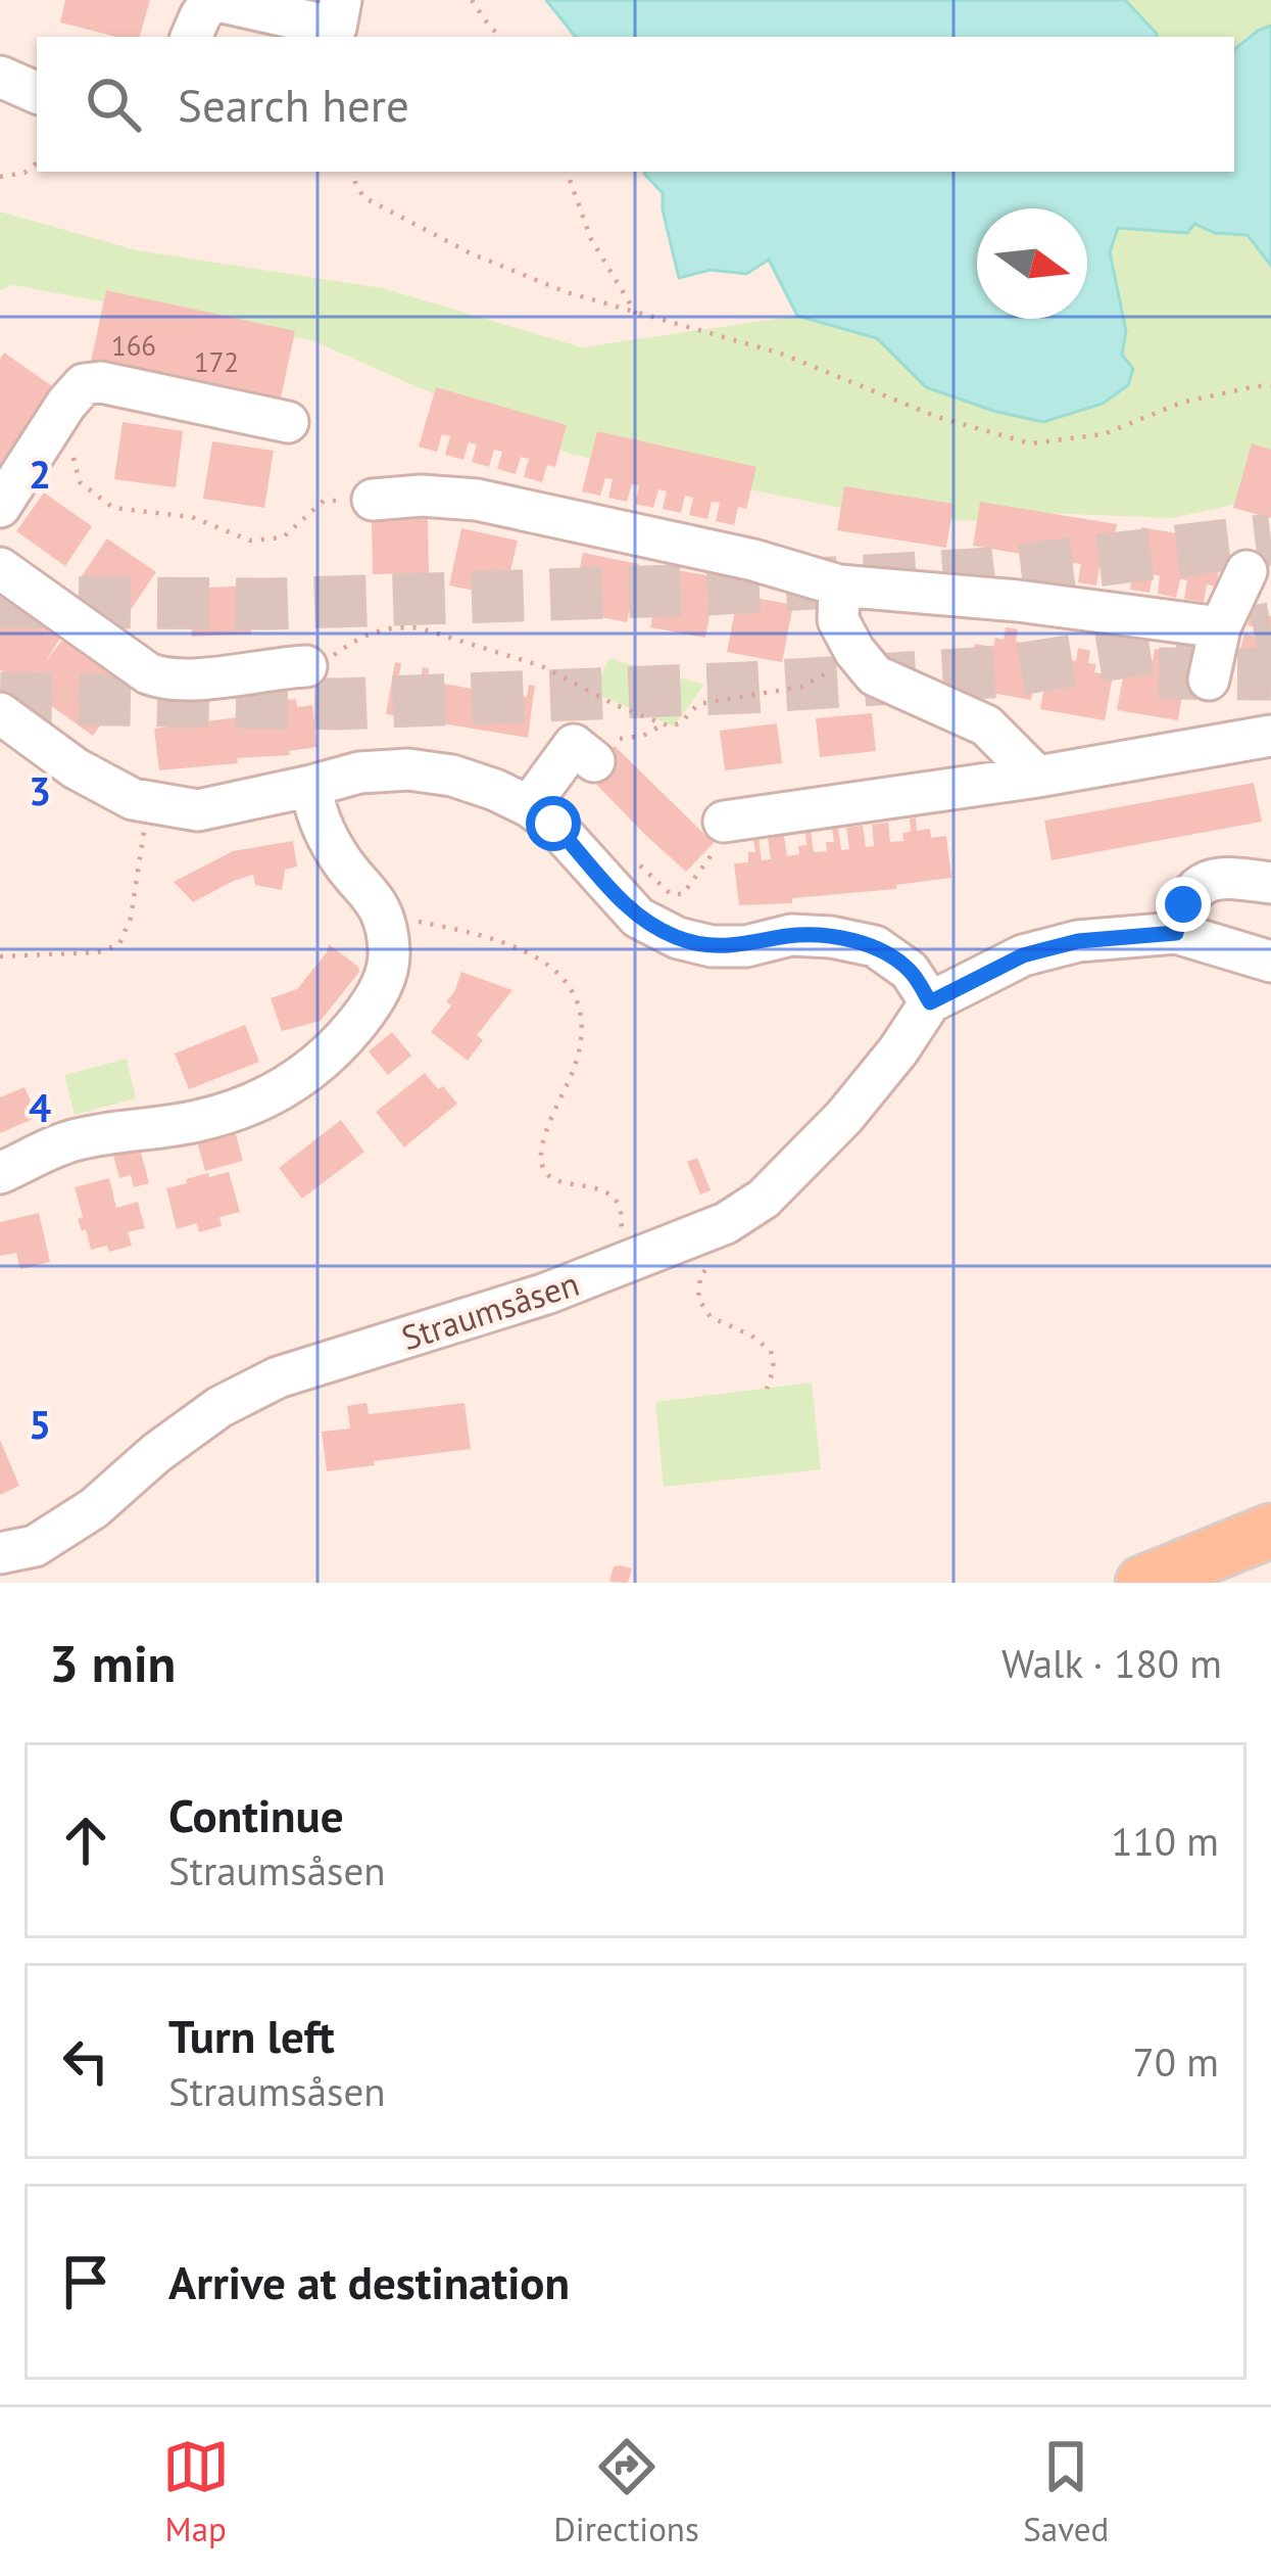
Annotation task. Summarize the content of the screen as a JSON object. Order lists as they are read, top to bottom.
{
  "streets": {
    "street": ["Straumsåsen"]
  },
  "house_numbers": ["166", "172"],
  "north": "right",
  "page": {
    "search": "Search here",
    "heading": ["3 min", "Walk · 180 m"],
    "list": [
      ["Continue", "Straumsåsen", "110 m"],
      ["Turn left", "Straumsåsen", "70 m"],
      "Arrive at destination"
    ],
    "nav": ["Map", "Directions", "Saved"]
  },
  "grid": {
    "rows": [
      "2",
      "3",
      "4",
      "5"
    ]
  }
}
